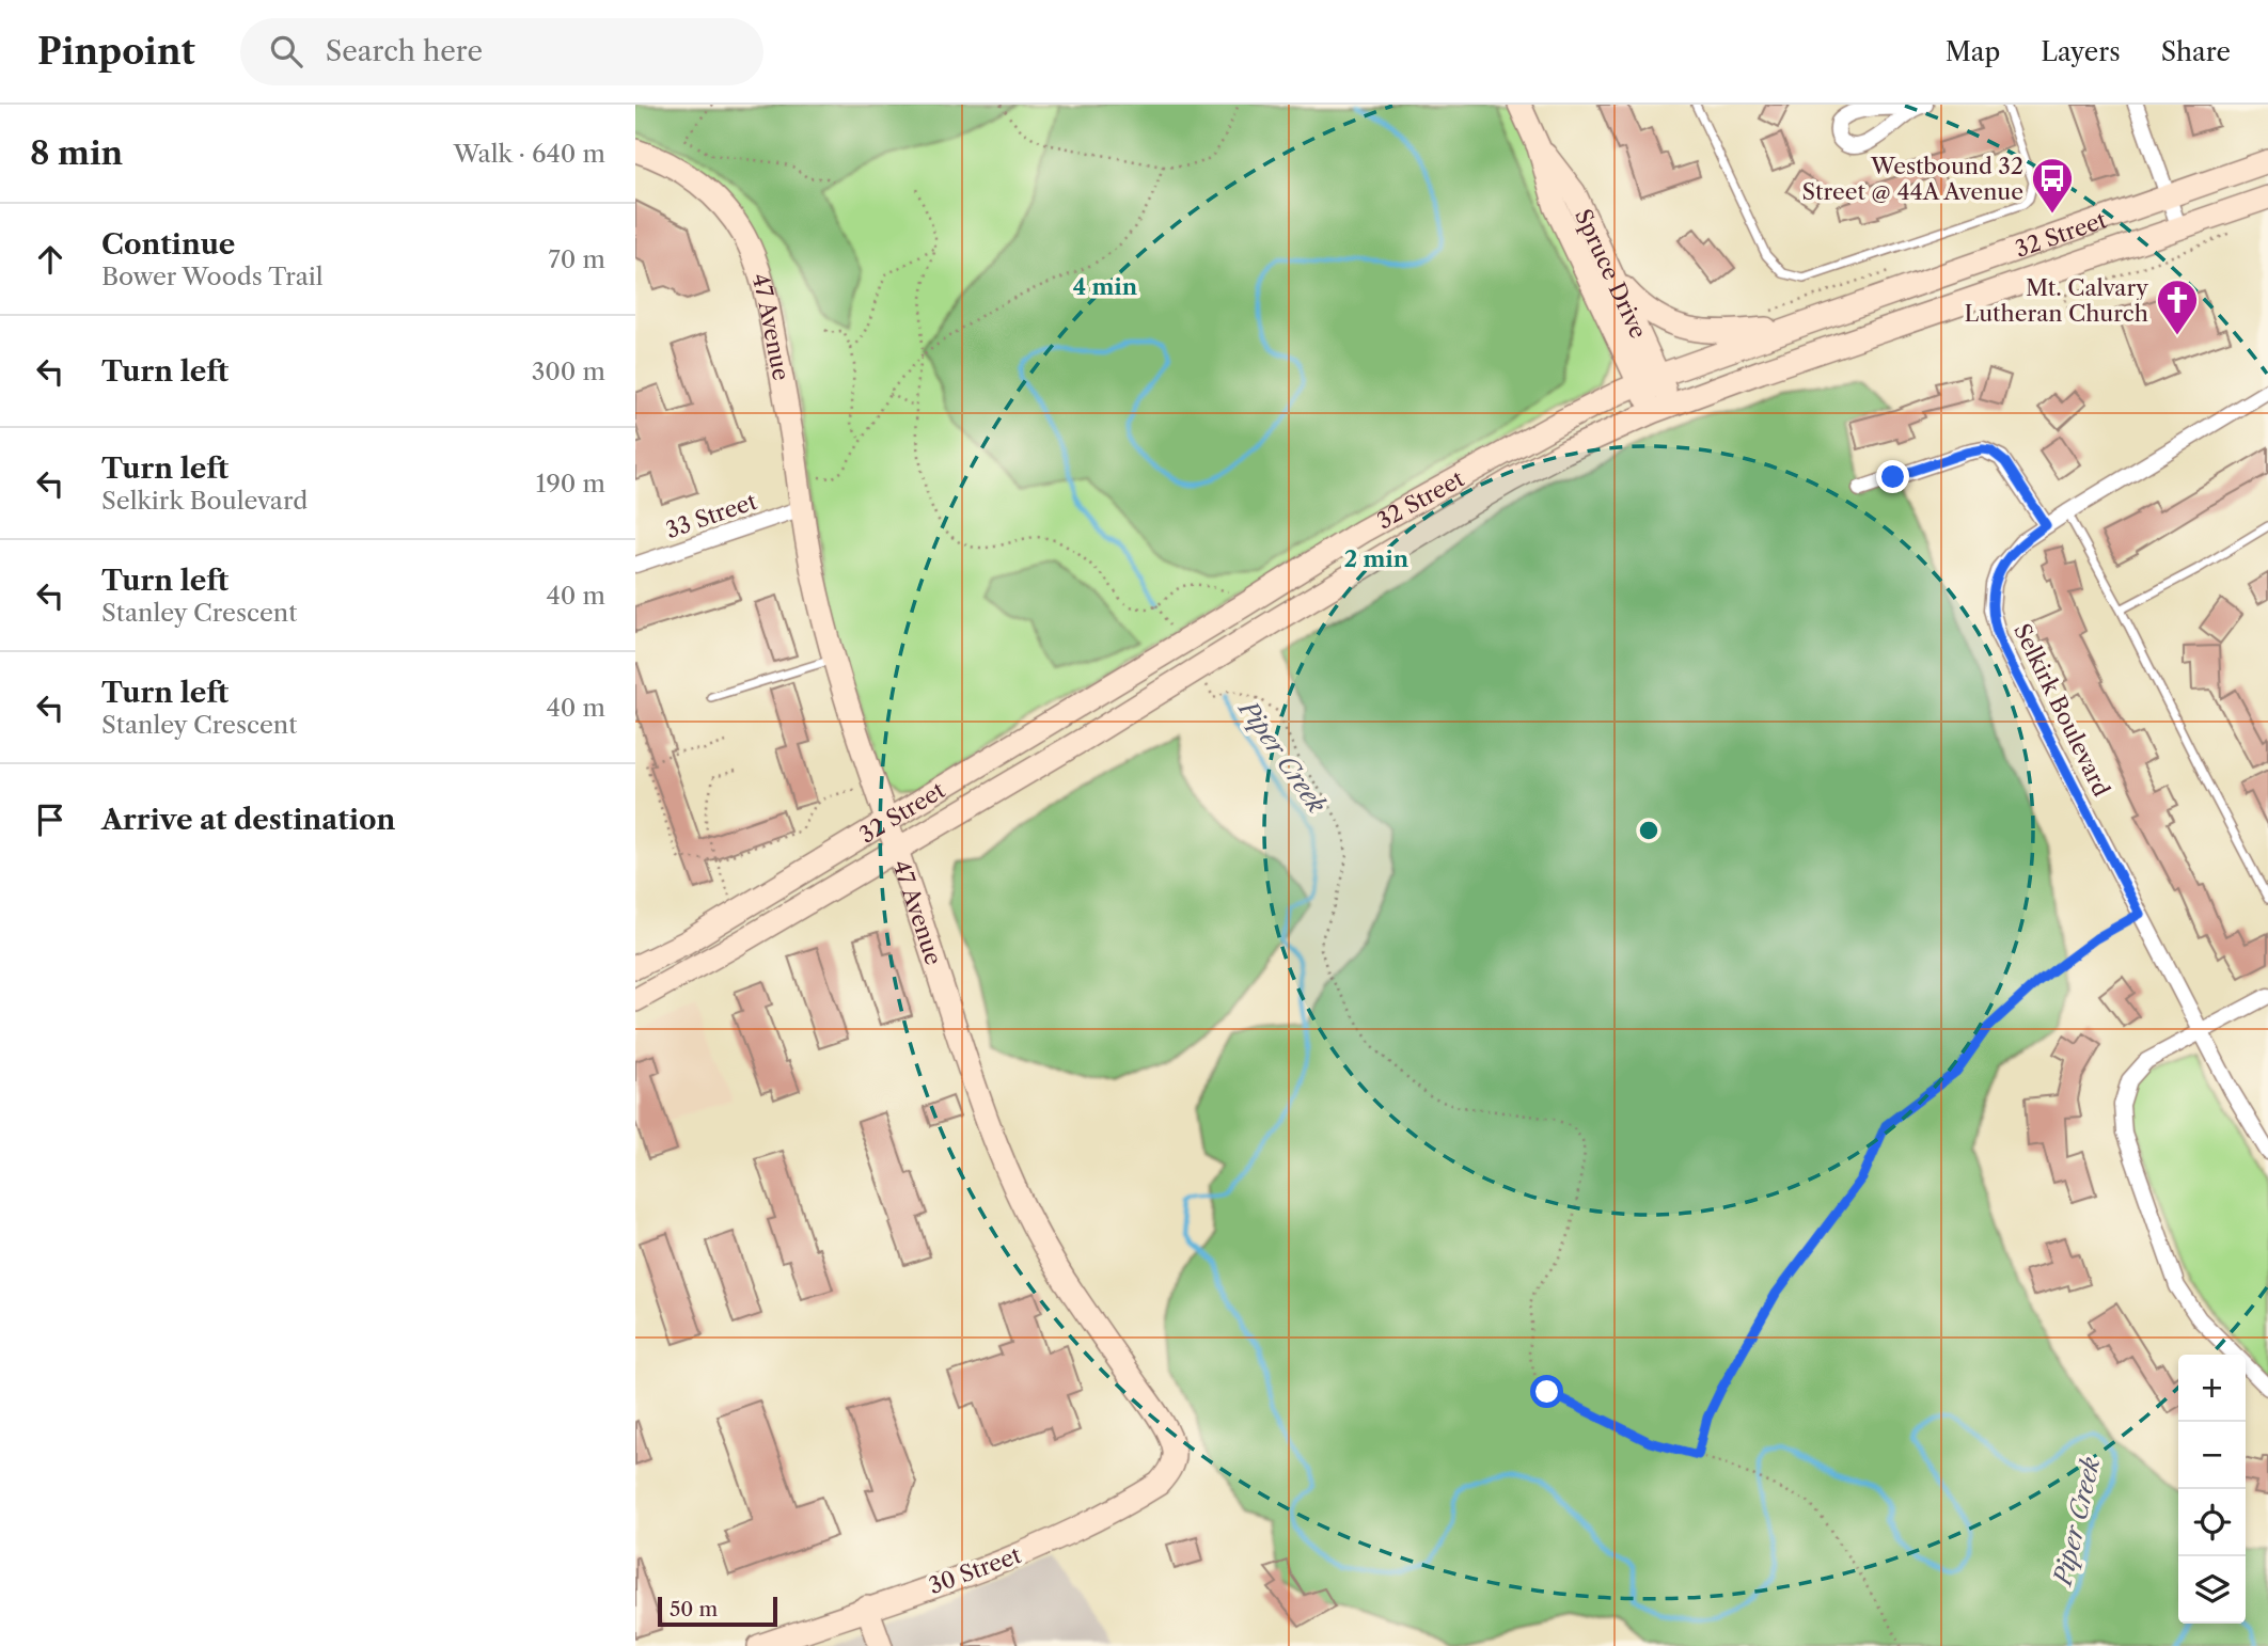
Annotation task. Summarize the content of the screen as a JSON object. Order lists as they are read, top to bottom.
{
  "streets": {
    "main road": [
      "32 Street",
      "Spruce Drive",
      "47 Avenue",
      "30 Street"
    ],
    "street": ["33 Street", "Selkirk Boulevard"]
  },
  "crossings": [
    ["32 Street", "Spruce Drive"],
    ["32 Street", "47 Avenue"],
    ["47 Avenue", "33 Street"],
    ["47 Avenue", "30 Street"]
  ],
  "water": ["Piper Creek"],
  "places": {
    "bus stop": ["Westbound 32 Street @ 44A Avenue"],
    "church": ["Mt. Calvary Lutheran Church"]
  },
  "scale_bar": "50 m",
  "page": {
    "header": "Pinpoint",
    "search": "Search here",
    "nav": ["Map", "Layers", "Share"],
    "heading": ["8 min", "Walk · 640 m"],
    "list": [
      ["Continue", "Bower Woods Trail", "70 m"],
      ["Turn left", "300 m"],
      ["Turn left", "Selkirk Boulevard", "190 m"],
      ["Turn left", "Stanley Crescent", "40 m"],
      ["Turn left", "Stanley Crescent", "40 m"],
      "Arrive at destination"
    ],
    "map_buttons": ["+", "−"],
    "scale": "50 m"
  },
  "rings": ["4 min", "2 min"]
}
